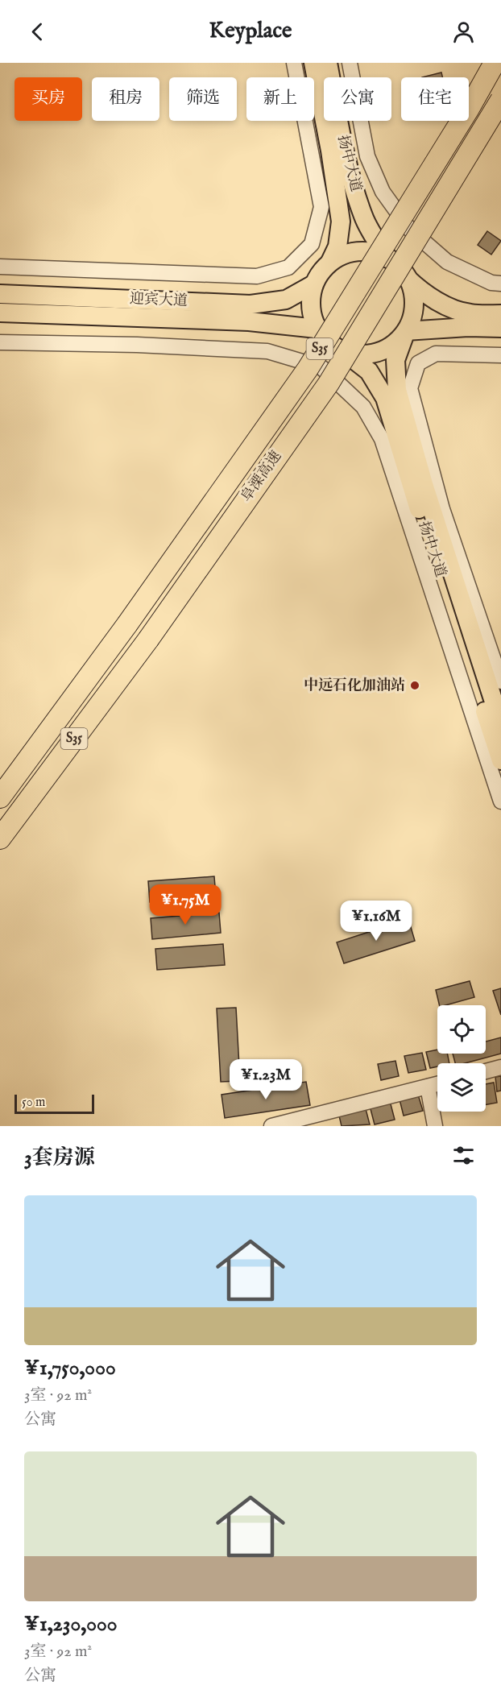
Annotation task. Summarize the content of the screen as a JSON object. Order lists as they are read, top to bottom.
{
  "streets": {
    "highway": ["S35", "阜溧高速"],
    "main road": ["扬中大道", "迎宾大道"]
  },
  "crossings": [
    ["扬中大道", "迎宾大道"]
  ],
  "places": ["中远石化加油站"],
  "scale_bar": "50 m",
  "page": {
    "header": "Keyplace",
    "chip": [
      "买房",
      "租房",
      "筛选",
      "新上",
      "公寓",
      "住宅"
    ],
    "price": ["¥1.75M", "¥1.16M", "¥1.23M"],
    "scale": "50 m",
    "heading": "3套房源",
    "list": [
      {
        "name": "¥1,750,000",
        "note": "3室 · 92 m² · 公寓"
      },
      {
        "name": "¥1,230,000",
        "note": "3室 · 92 m² · 公寓"
      }
    ]
  }
}
